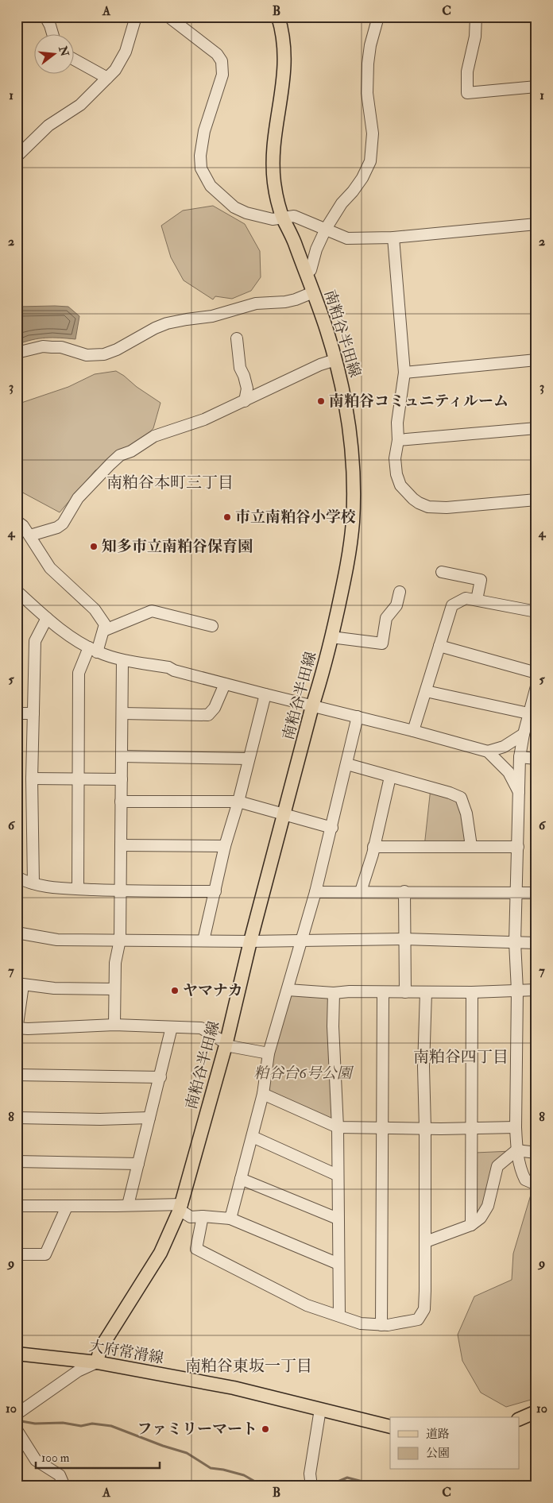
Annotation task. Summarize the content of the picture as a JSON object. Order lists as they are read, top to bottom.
{
  "streets": {
    "main road": ["南粕谷半田線", "大府常滑線"]
  },
  "crossings": [
    ["南粕谷半田線", "大府常滑線"]
  ],
  "districts": ["南粕谷本町三丁目", "南粕谷四丁目", "南粕谷東坂一丁目"],
  "parks": ["粕谷台6号公園"],
  "places": [
    "南粕谷コミュニティルーム",
    "市立南粕谷小学校",
    "知多市立南粕谷保育園",
    "ヤマナカ",
    "ファミリーマート"
  ],
  "legend": ["道路", "公園"],
  "scale_bar": "100 m",
  "north": "right",
  "grid": {
    "columns": ["A", "B", "C"],
    "rows": [
      "1",
      "2",
      "3",
      "4",
      "5",
      "6",
      "7",
      "8",
      "9",
      "10"
    ]
  }
}
